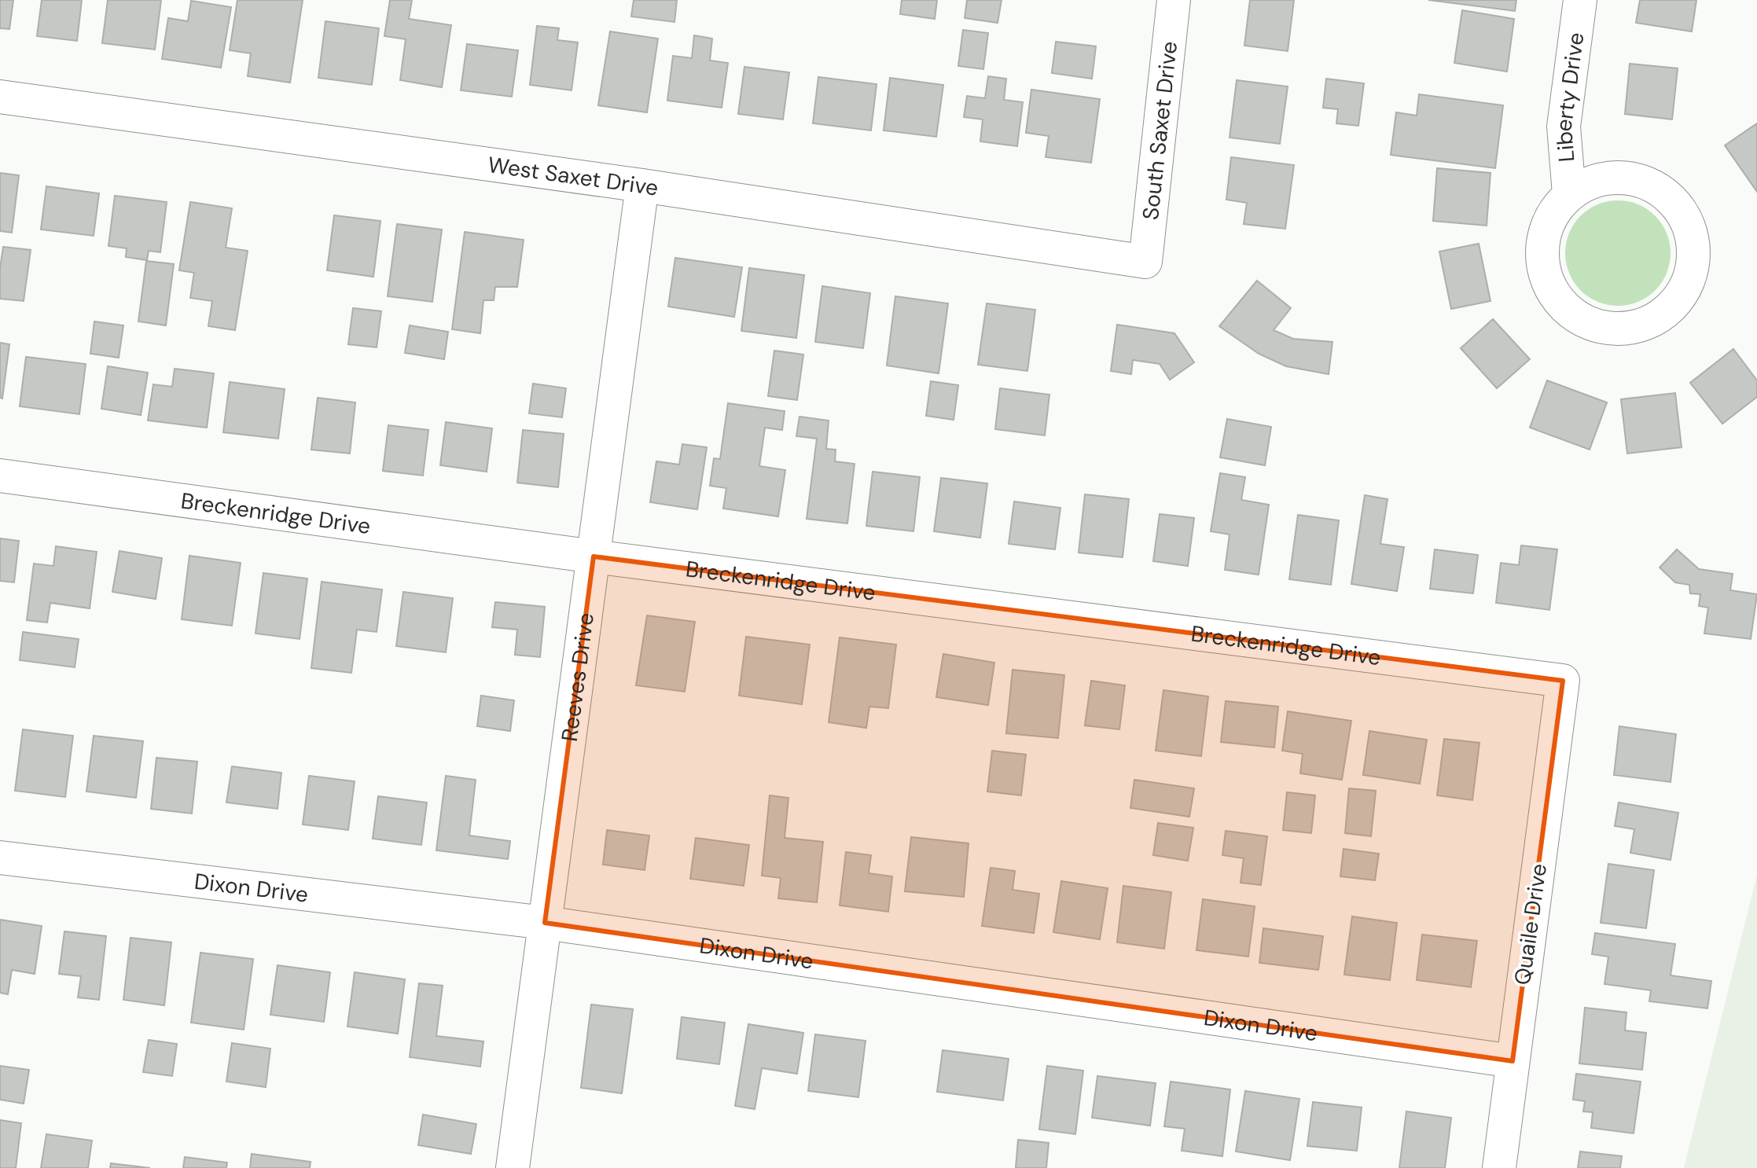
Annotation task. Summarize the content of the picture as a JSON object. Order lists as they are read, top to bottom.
{
  "streets": {
    "street": [
      "Liberty Drive",
      "South Saxet Drive",
      "West Saxet Drive",
      "Breckenridge Drive",
      "Reeves Drive",
      "Dixon Drive",
      "Quaile Drive"
    ]
  },
  "crossings": [
    ["South Saxet Drive", "West Saxet Drive"],
    ["West Saxet Drive", "Reeves Drive"],
    ["Breckenridge Drive", "Reeves Drive"],
    ["Breckenridge Drive", "Quaile Drive"],
    ["Reeves Drive", "Dixon Drive"],
    ["Dixon Drive", "Quaile Drive"]
  ]
}
